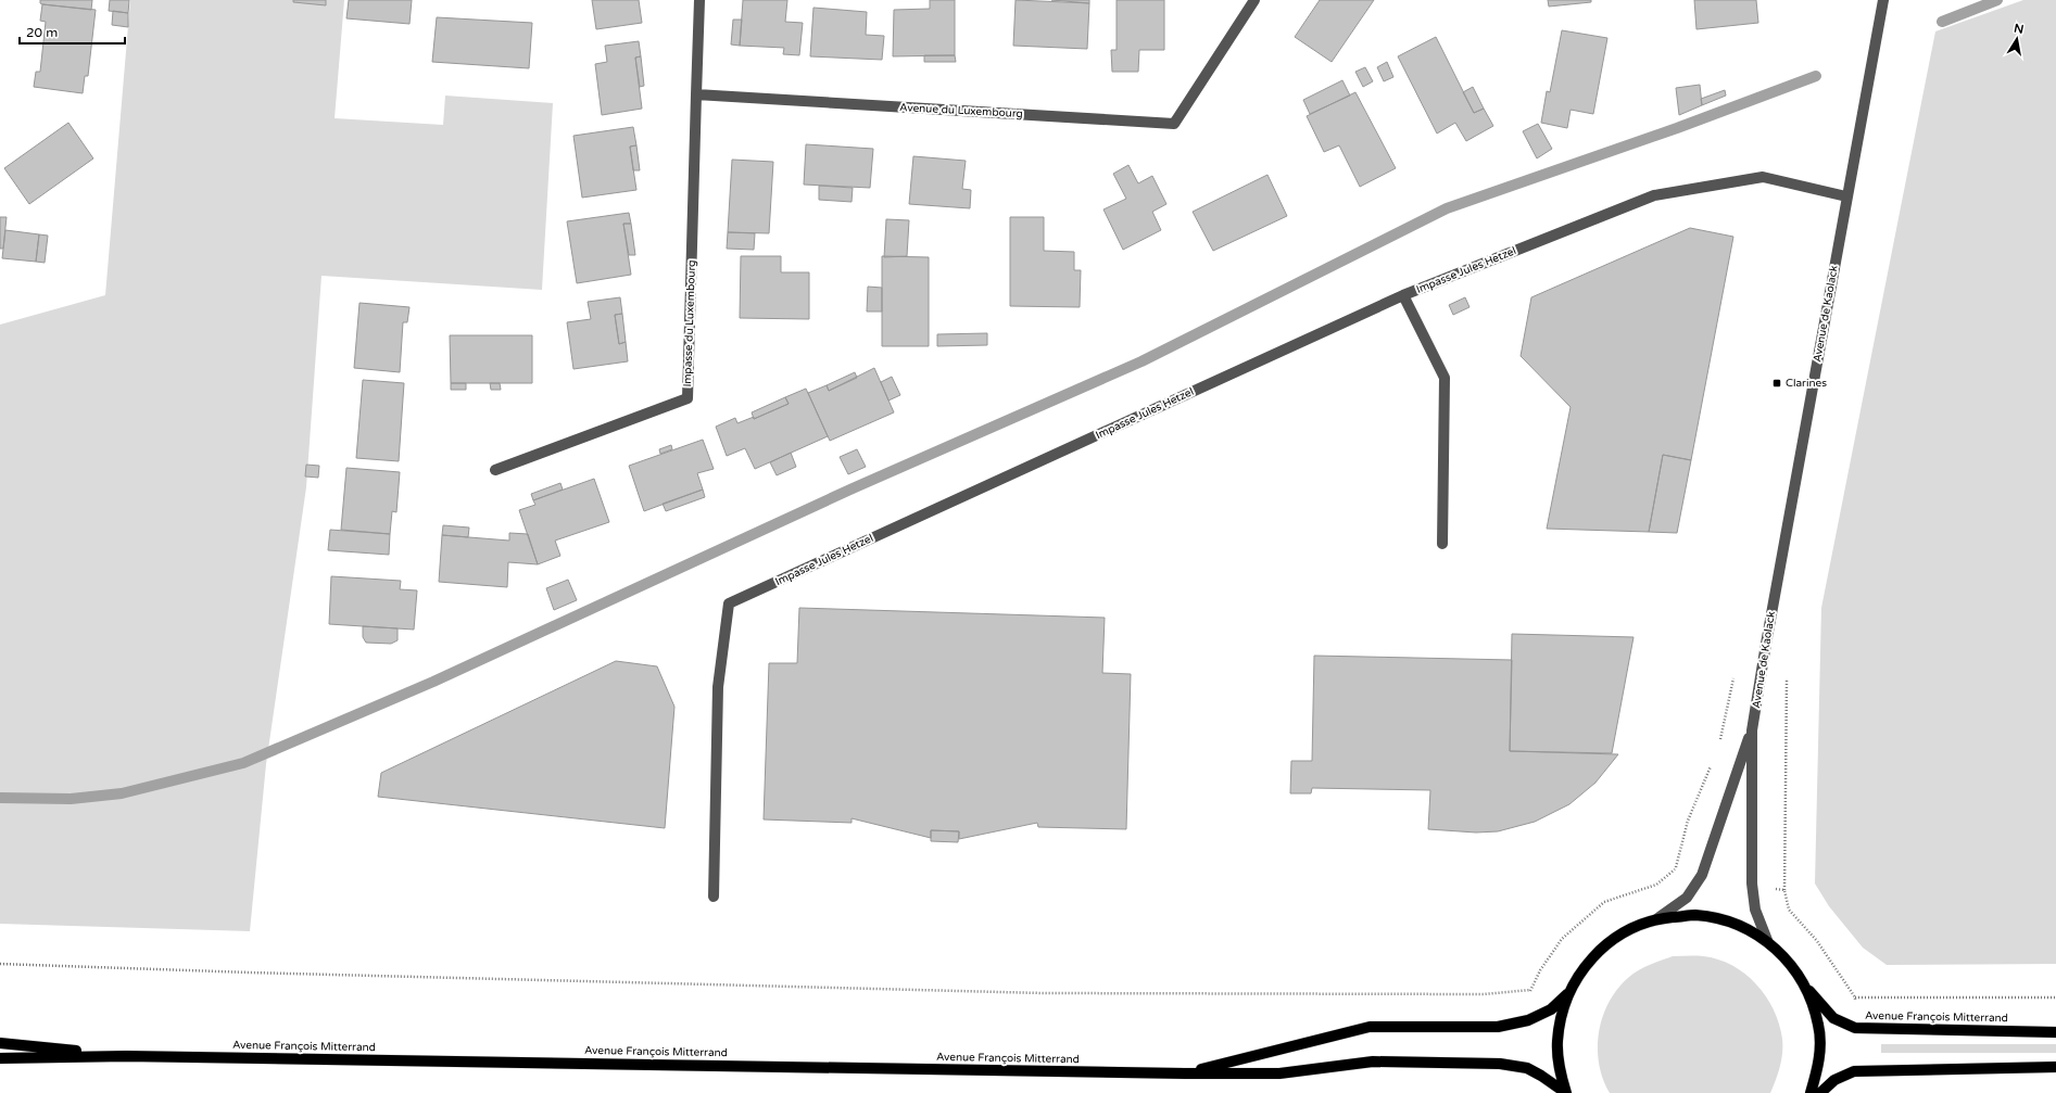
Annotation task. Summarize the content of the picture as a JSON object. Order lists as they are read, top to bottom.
{
  "streets": {
    "main road": ["Avenue François Mitterrand"],
    "street": [
      "Avenue du Luxembourg",
      "Impasse Jules Hetzel",
      "Avenue de Kaolack",
      "Impasse du Luxembourg"
    ]
  },
  "crossings": [
    ["Avenue du Luxembourg", "Impasse du Luxembourg"],
    ["Impasse Jules Hetzel", "Avenue de Kaolack"]
  ],
  "places": {
    "transit": ["Clarines"]
  },
  "scale_bar": "20 m",
  "north": "top"
}
